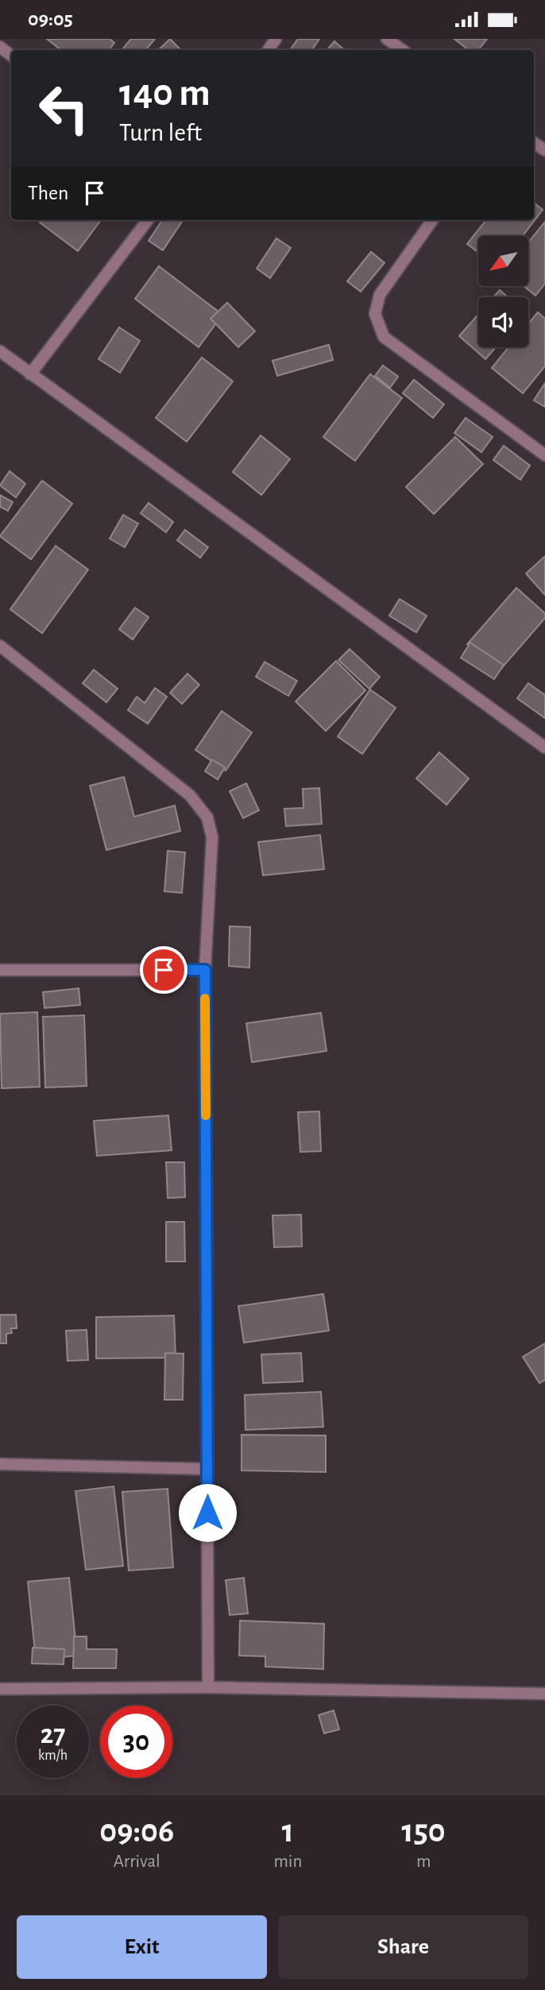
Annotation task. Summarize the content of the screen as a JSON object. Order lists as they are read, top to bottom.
{
  "north": "bottom left",
  "page": {
    "status": "09:05",
    "turn": ["140 m", "Turn left"],
    "then": "Then",
    "speed": "27 km/h",
    "limit": "30",
    "eta": [
      "09:06",
      "Arrival",
      "1",
      "min",
      "150",
      "m"
    ],
    "buttons": ["Exit", "Share"]
  }
}
